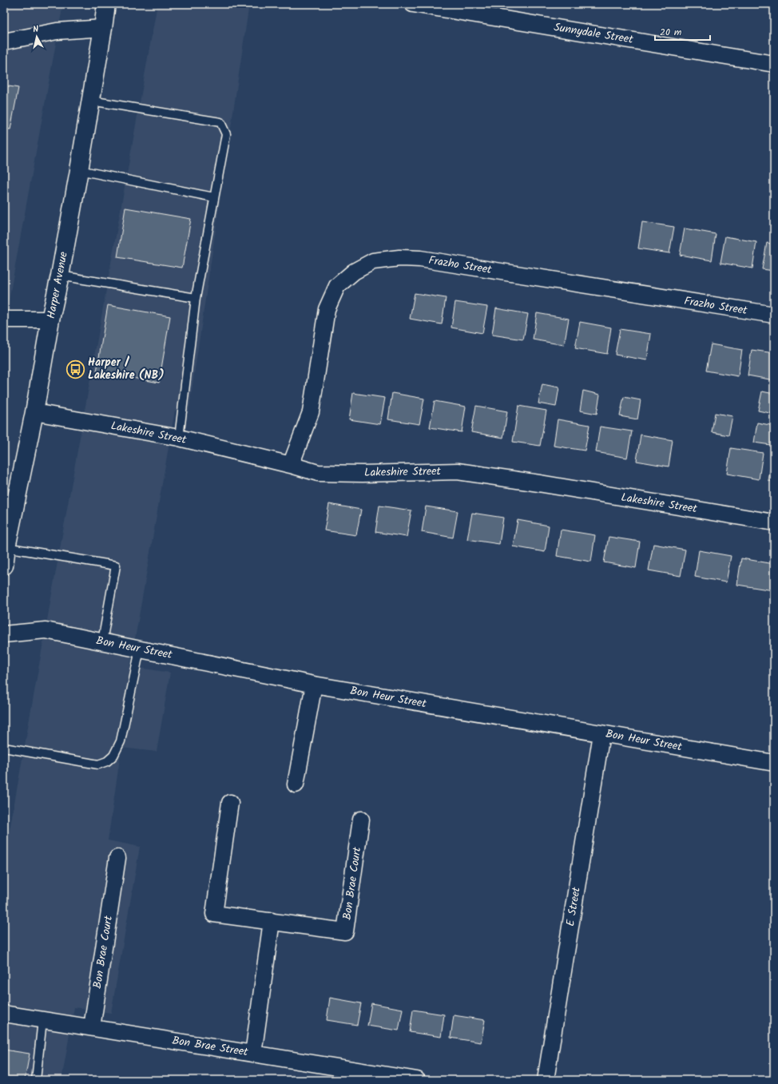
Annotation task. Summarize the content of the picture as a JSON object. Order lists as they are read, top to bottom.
{
  "streets": {
    "main road": ["Harper Avenue"],
    "street": [
      "Sunnydale Street",
      "Frazho Street",
      "Lakeshire Street",
      "Bon Heur Street",
      "Bon Brae Court",
      "E Street",
      "Bon Brae Street"
    ]
  },
  "crossings": [
    ["Frazho Street", "Lakeshire Street"],
    ["Harper Avenue", "Lakeshire Street"],
    ["Bon Heur Street", "E Street"],
    ["Bon Brae Court", "Bon Brae Street"]
  ],
  "places": {
    "bus stop": ["Harper / Lakeshire (NB)"]
  },
  "scale_bar": "20 m",
  "north": "top"
}
